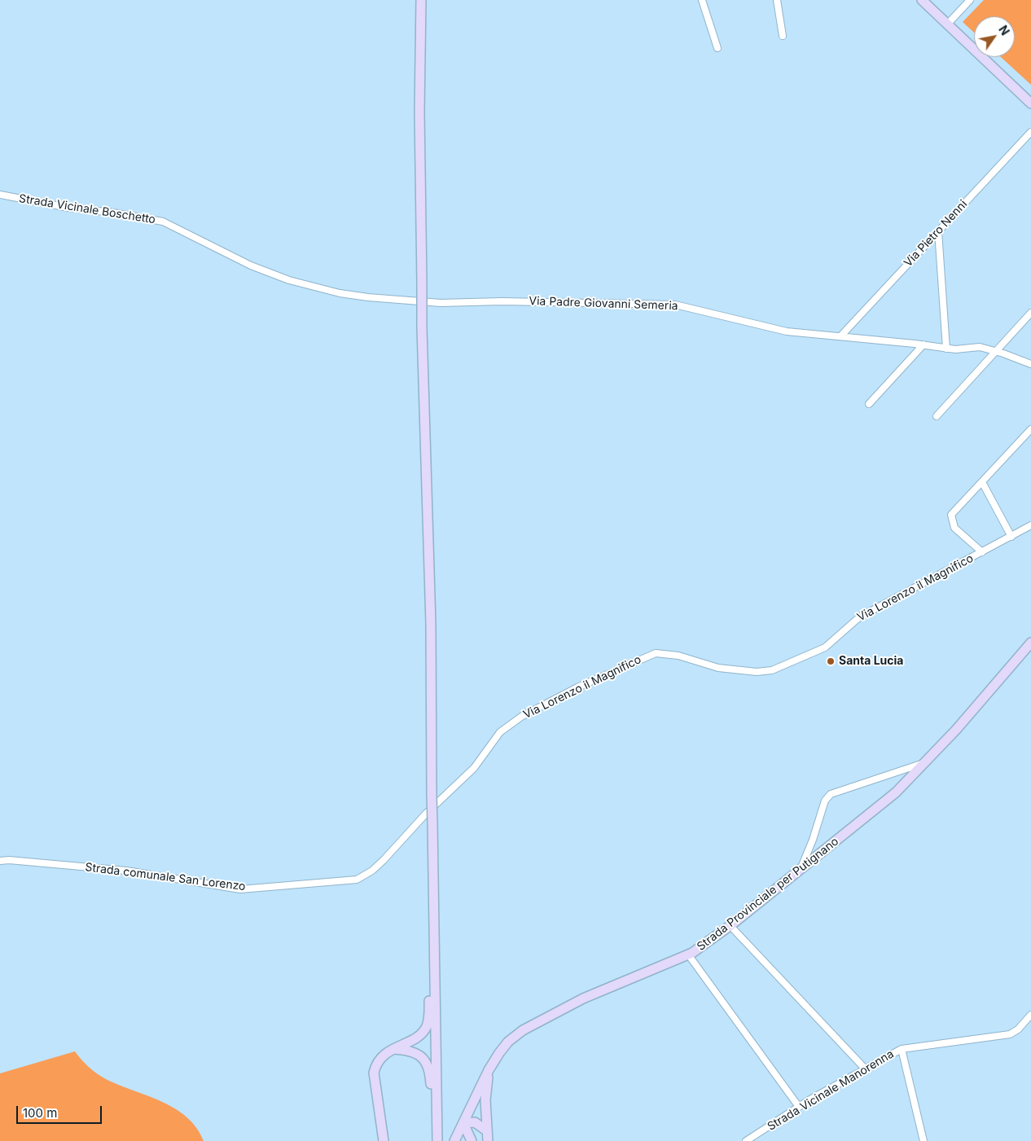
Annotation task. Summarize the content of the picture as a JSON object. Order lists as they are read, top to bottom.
{
  "streets": {
    "main road": ["Strada Provinciale per Putignano"],
    "street": [
      "Strada Vicinale Boschetto",
      "Via Pietro Nenni",
      "Via Padre Giovanni Semeria",
      "Via Lorenzo il Magnifico",
      "Strada comunale San Lorenzo",
      "Strada Vicinale Manorenna"
    ]
  },
  "crossings": [
    ["Strada Vicinale Boschetto", "Via Padre Giovanni Semeria"],
    ["Via Pietro Nenni", "Via Padre Giovanni Semeria"],
    ["Via Lorenzo il Magnifico", "Strada comunale San Lorenzo"]
  ],
  "places": ["Santa Lucia"],
  "scale_bar": "100 m",
  "north": "top right"
}
